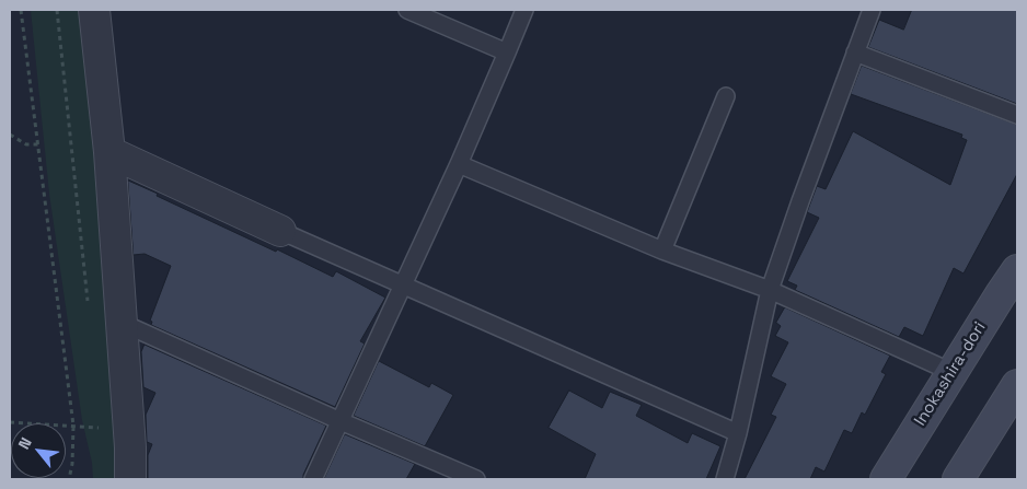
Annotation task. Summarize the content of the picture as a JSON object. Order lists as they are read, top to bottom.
{
  "streets": {
    "main road": ["Inokashira-dori"]
  },
  "north": "top left"
}
